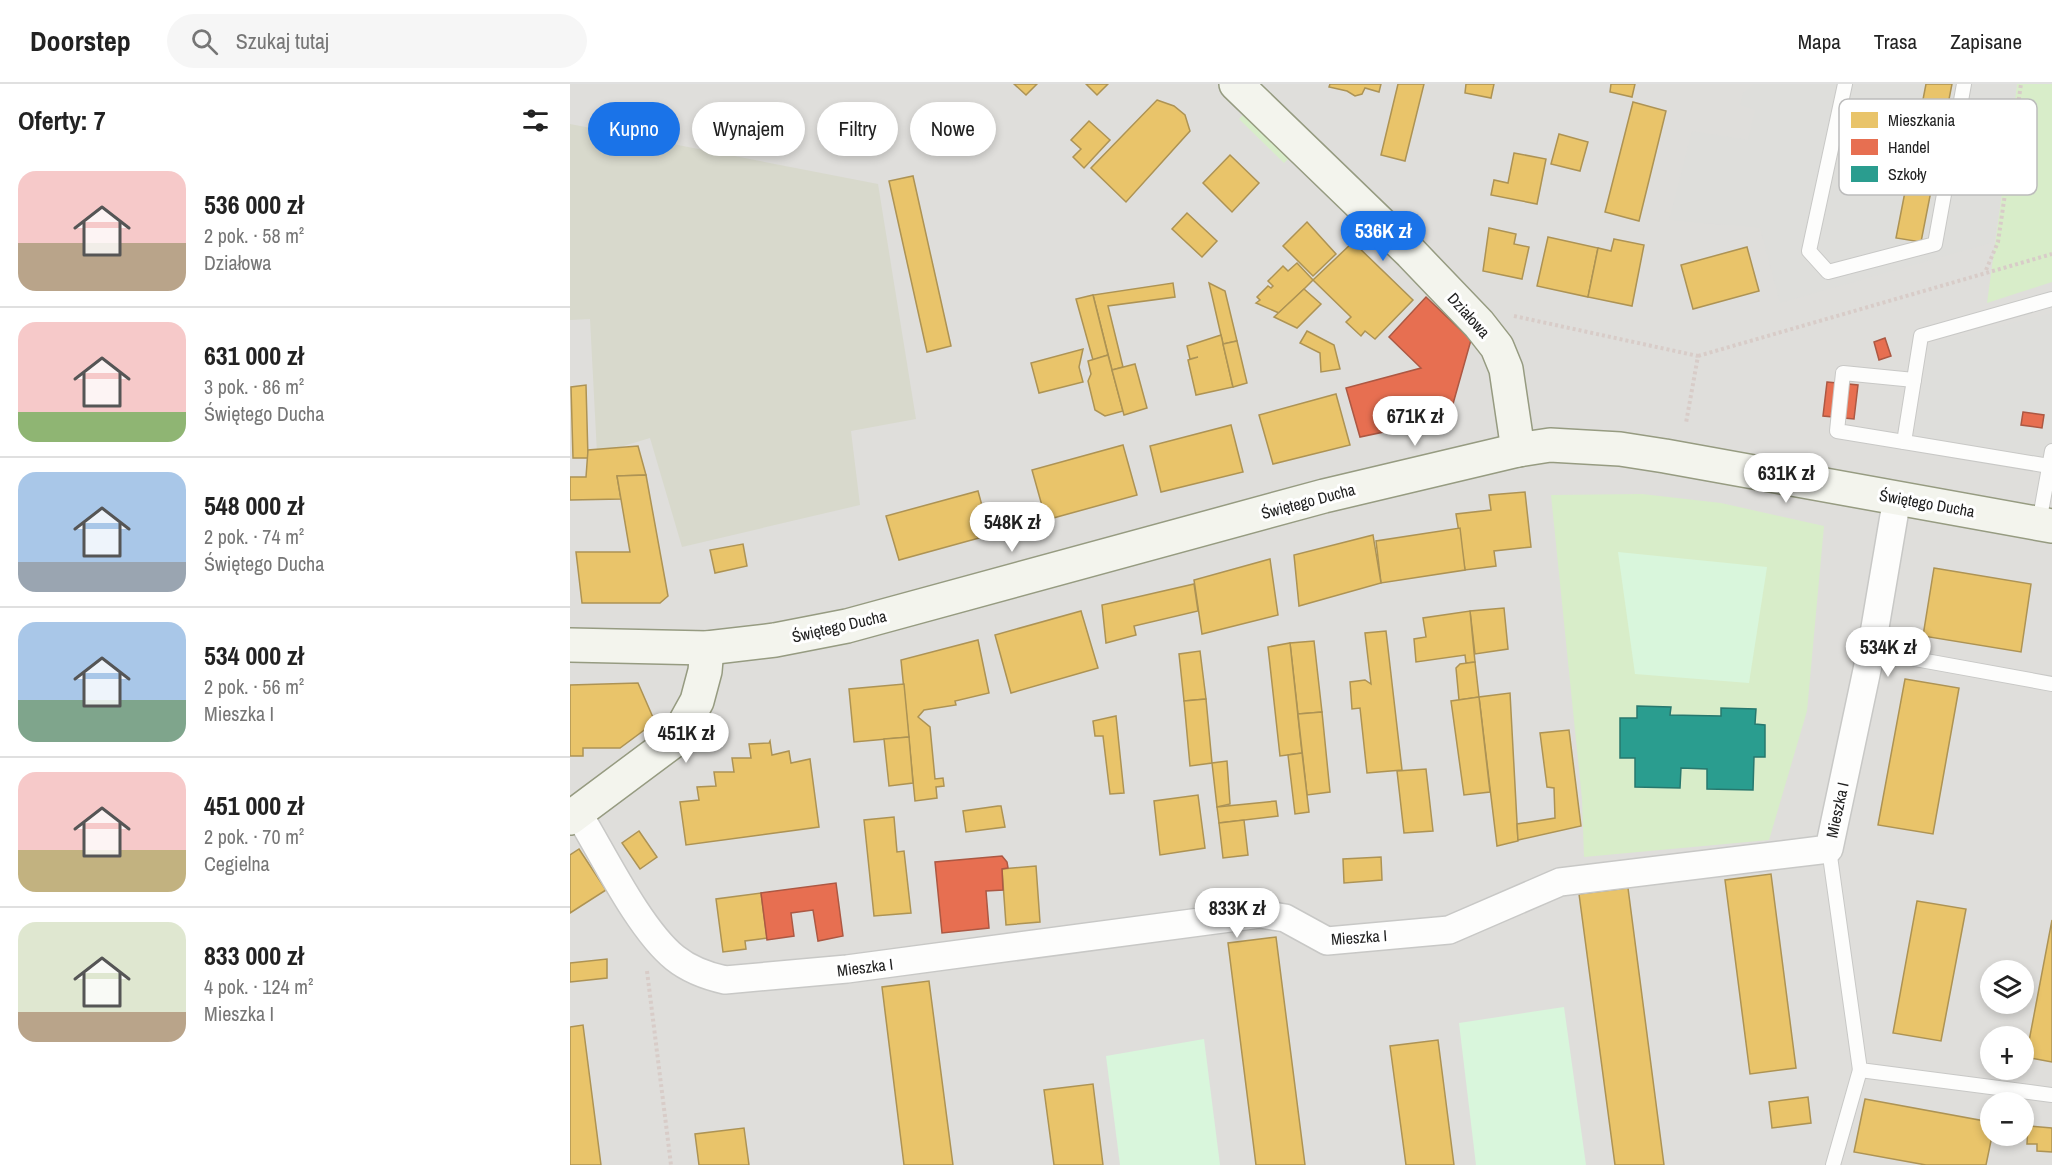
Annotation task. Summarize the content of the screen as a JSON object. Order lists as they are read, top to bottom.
{
  "streets": {
    "street": ["Działowa", "Świętego Ducha", "Mieszka I"]
  },
  "crossings": [
    ["Działowa", "Świętego Ducha"],
    ["Świętego Ducha", "Mieszka I"]
  ],
  "legend": ["Mieszkania", "Handel", "Szkoły"],
  "page": {
    "header": "Doorstep",
    "search": "Szukaj tutaj",
    "nav": ["Mapa", "Trasa", "Zapisane"],
    "heading": "Oferty: 7",
    "chip": [
      "Kupno",
      "Wynajem",
      "Filtry",
      "Nowe"
    ],
    "list": [
      {
        "name": "536 000 zł",
        "note": "2 pok. · 58 m² · Działowa"
      },
      {
        "name": "631 000 zł",
        "note": "3 pok. · 86 m² · Świętego Ducha"
      },
      {
        "name": "548 000 zł",
        "note": "2 pok. · 74 m² · Świętego Ducha"
      },
      {
        "name": "534 000 zł",
        "note": "2 pok. · 56 m² · Mieszka I"
      },
      {
        "name": "451 000 zł",
        "note": "2 pok. · 70 m² · Cegielna"
      },
      {
        "name": "833 000 zł",
        "note": "4 pok. · 124 m² · Mieszka I"
      }
    ],
    "price": [
      "536K zł",
      "671K zł",
      "631K zł",
      "548K zł",
      "534K zł",
      "451K zł",
      "833K zł"
    ],
    "map_buttons": ["+", "−"]
  }
}
